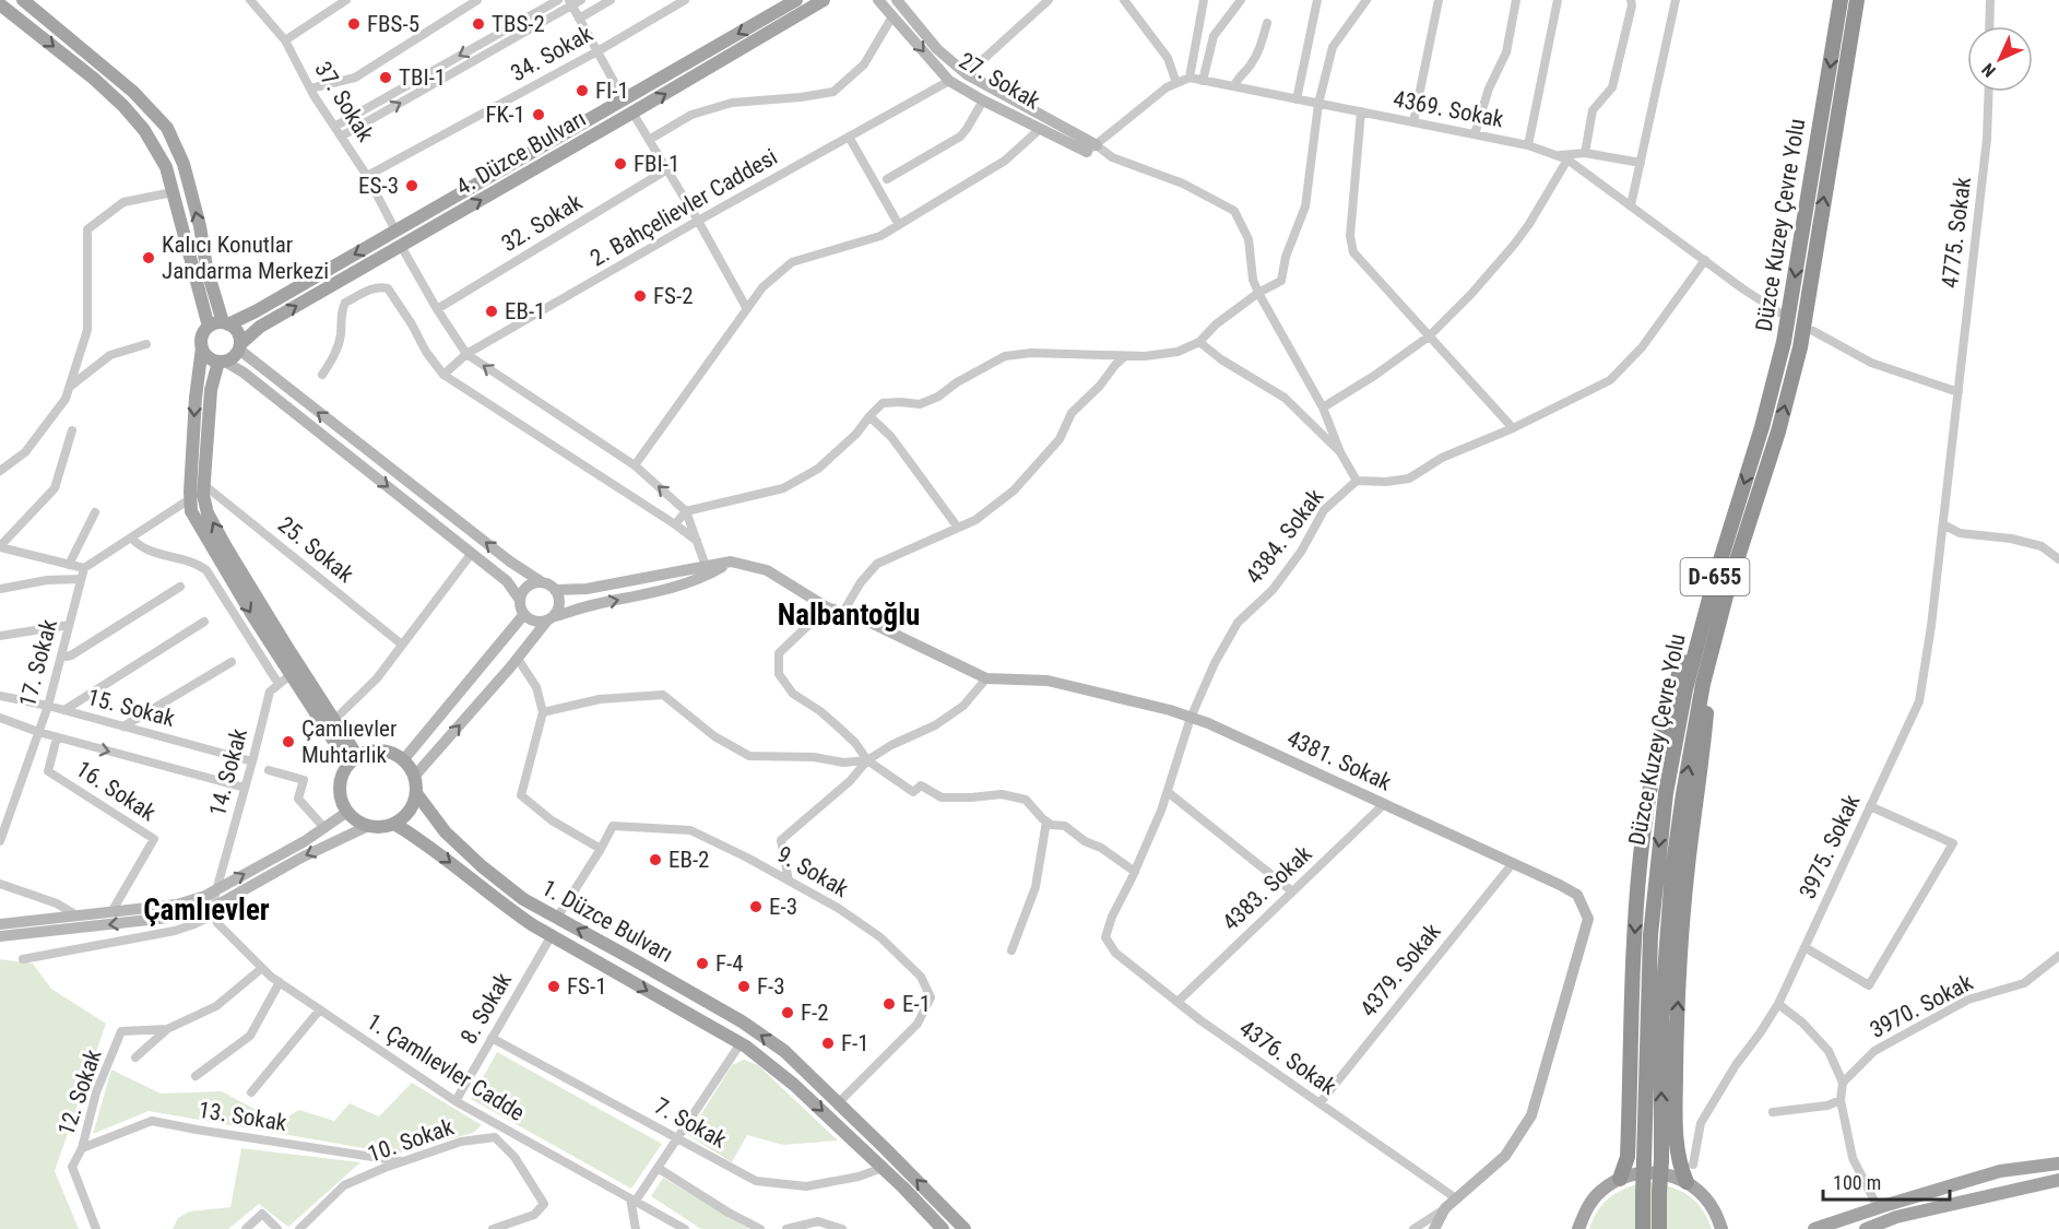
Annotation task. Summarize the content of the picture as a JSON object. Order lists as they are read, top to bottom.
{
  "streets": {
    "highway": ["Düzce Kuzey Çevre Yolu", "D-655"],
    "main road": [
      "27. Sokak",
      "4. Düzce Bulvarı",
      "4381. Sokak",
      "1. Düzce Bulvarı"
    ],
    "street": [
      "34. Sokak",
      "37. Sokak",
      "4369. Sokak",
      "2. Bahçelievler Caddesi",
      "32. Sokak",
      "4775. Sokak",
      "4384. Sokak",
      "25. Sokak",
      "17. Sokak",
      "15. Sokak",
      "14. Sokak",
      "16. Sokak",
      "3975. Sokak",
      "9. Sokak",
      "4383. Sokak",
      "4379. Sokak",
      "3970. Sokak",
      "8. Sokak",
      "4376. Sokak",
      "1. Çamlıevler Cadde",
      "12. Sokak",
      "13. Sokak",
      "7. Sokak",
      "10. Sokak"
    ]
  },
  "crossings": [
    ["34. Sokak", "37. Sokak"],
    ["27. Sokak", "2. Bahçelievler Caddesi"],
    ["37. Sokak", "4. Düzce Bulvarı"],
    ["4369. Sokak", "4384. Sokak"],
    ["4775. Sokak", "3975. Sokak"],
    ["4384. Sokak", "4381. Sokak"],
    ["4384. Sokak", "4376. Sokak"],
    ["17. Sokak", "15. Sokak"],
    ["15. Sokak", "14. Sokak"],
    ["15. Sokak", "16. Sokak"],
    ["4381. Sokak", "4383. Sokak"],
    ["4381. Sokak", "4379. Sokak"],
    ["4381. Sokak", "4376. Sokak"],
    ["14. Sokak", "1. Çamlıevler Cadde"],
    ["9. Sokak", "1. Düzce Bulvarı"],
    ["4383. Sokak", "4376. Sokak"],
    ["1. Düzce Bulvarı", "8. Sokak"],
    ["1. Düzce Bulvarı", "7. Sokak"],
    ["4379. Sokak", "4376. Sokak"],
    ["8. Sokak", "1. Çamlıevler Cadde"],
    ["8. Sokak", "7. Sokak"],
    ["1. Çamlıevler Cadde", "12. Sokak"],
    ["12. Sokak", "13. Sokak"],
    ["13. Sokak", "10. Sokak"]
  ],
  "districts": ["Nalbantoğlu", "Çamlıevler"],
  "places": [
    "FBS-5",
    "TBS-2",
    "TBI-1",
    "FI-1",
    "FK-1",
    "FBI-1",
    "ES-3",
    "Kalıcı Konutlar Jandarma Merkezi",
    "FS-2",
    "EB-1",
    "Çamlıevler Muhtarlık",
    "EB-2",
    "E-3",
    "F-4",
    "FS-1",
    "F-3",
    "E-1",
    "F-2",
    "F-1"
  ],
  "scale_bar": "100 m",
  "north": "bottom left"
}
